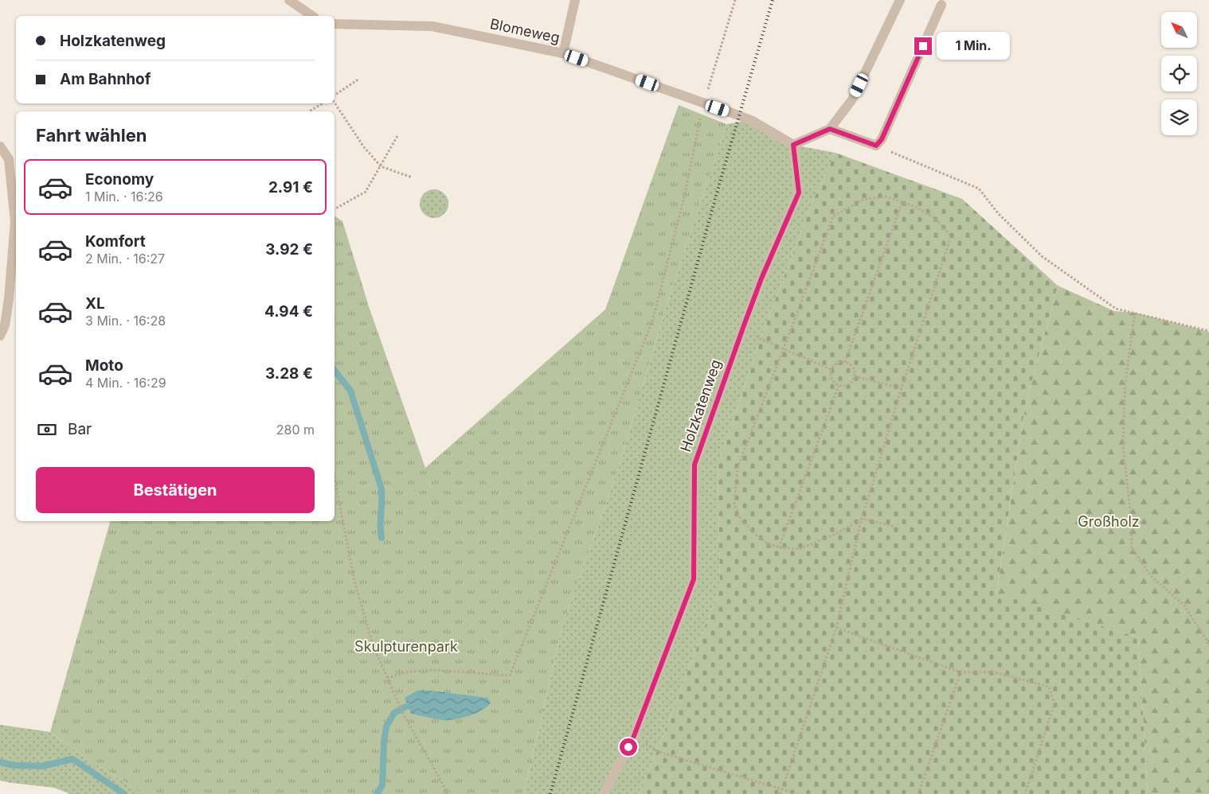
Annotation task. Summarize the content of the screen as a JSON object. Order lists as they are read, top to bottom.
{
  "streets": {
    "street": ["Blomeweg", "Holzkatenweg"]
  },
  "parks": ["Großholz", "Skulpturenpark"],
  "north": "top left",
  "page": {
    "banner": ["Holzkatenweg", "Am Bahnhof"],
    "bubble": "1 Min.",
    "heading": "Fahrt wählen",
    "list": [
      {
        "name": "Economy",
        "note": "1 Min. · 16:26",
        "value": "2.91 €"
      },
      {
        "name": "Komfort",
        "note": "2 Min. · 16:27",
        "value": "3.92 €"
      },
      {
        "name": "XL",
        "note": "3 Min. · 16:28",
        "value": "4.94 €"
      },
      {
        "name": "Moto",
        "note": "4 Min. · 16:29",
        "value": "3.28 €"
      }
    ],
    "pay": ["Bar", "280 m"],
    "buttons": "Bestätigen"
  }
}
